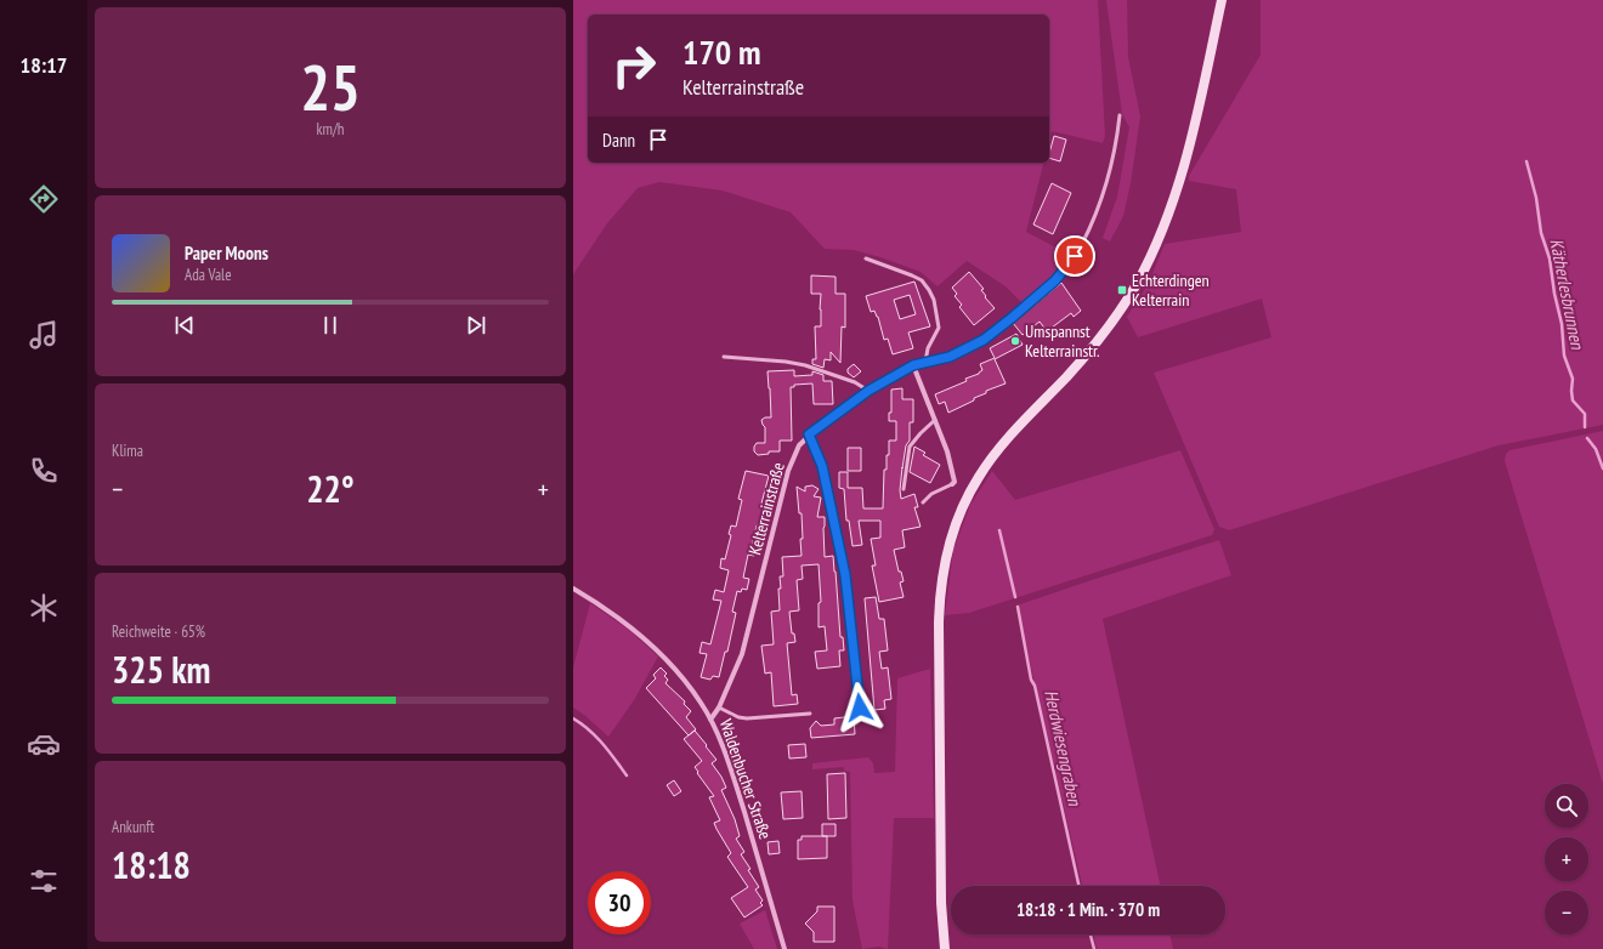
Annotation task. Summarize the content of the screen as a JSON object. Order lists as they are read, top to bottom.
{
  "streets": {
    "street": ["Kelterrainstraße", "Waldenbucher Straße"]
  },
  "crossings": [
    ["Kelterrainstraße", "Waldenbucher Straße"]
  ],
  "water": ["Kätherlesbrunnen", "Herdwiesengraben"],
  "places": {
    "transit": ["Echterdingen Kelterrain"],
    "other": ["Umspannst Kelterrainstr."]
  },
  "page": {
    "tabs": "18:17",
    "tile": [
      ["25", "km/h"],
      "Klima",
      ["Reichweite · 65%", "325 km"],
      ["Ankunft", "18:18"]
    ],
    "turn": ["170 m", "Kelterrainstraße"],
    "then": "Dann",
    "song": ["Paper Moons", "Ada Vale"],
    "heat": ["−", "22°", "+"],
    "map_buttons": ["+", "−"],
    "limit": "30",
    "trip": "18:18 · 1 Min. · 370 m"
  }
}
